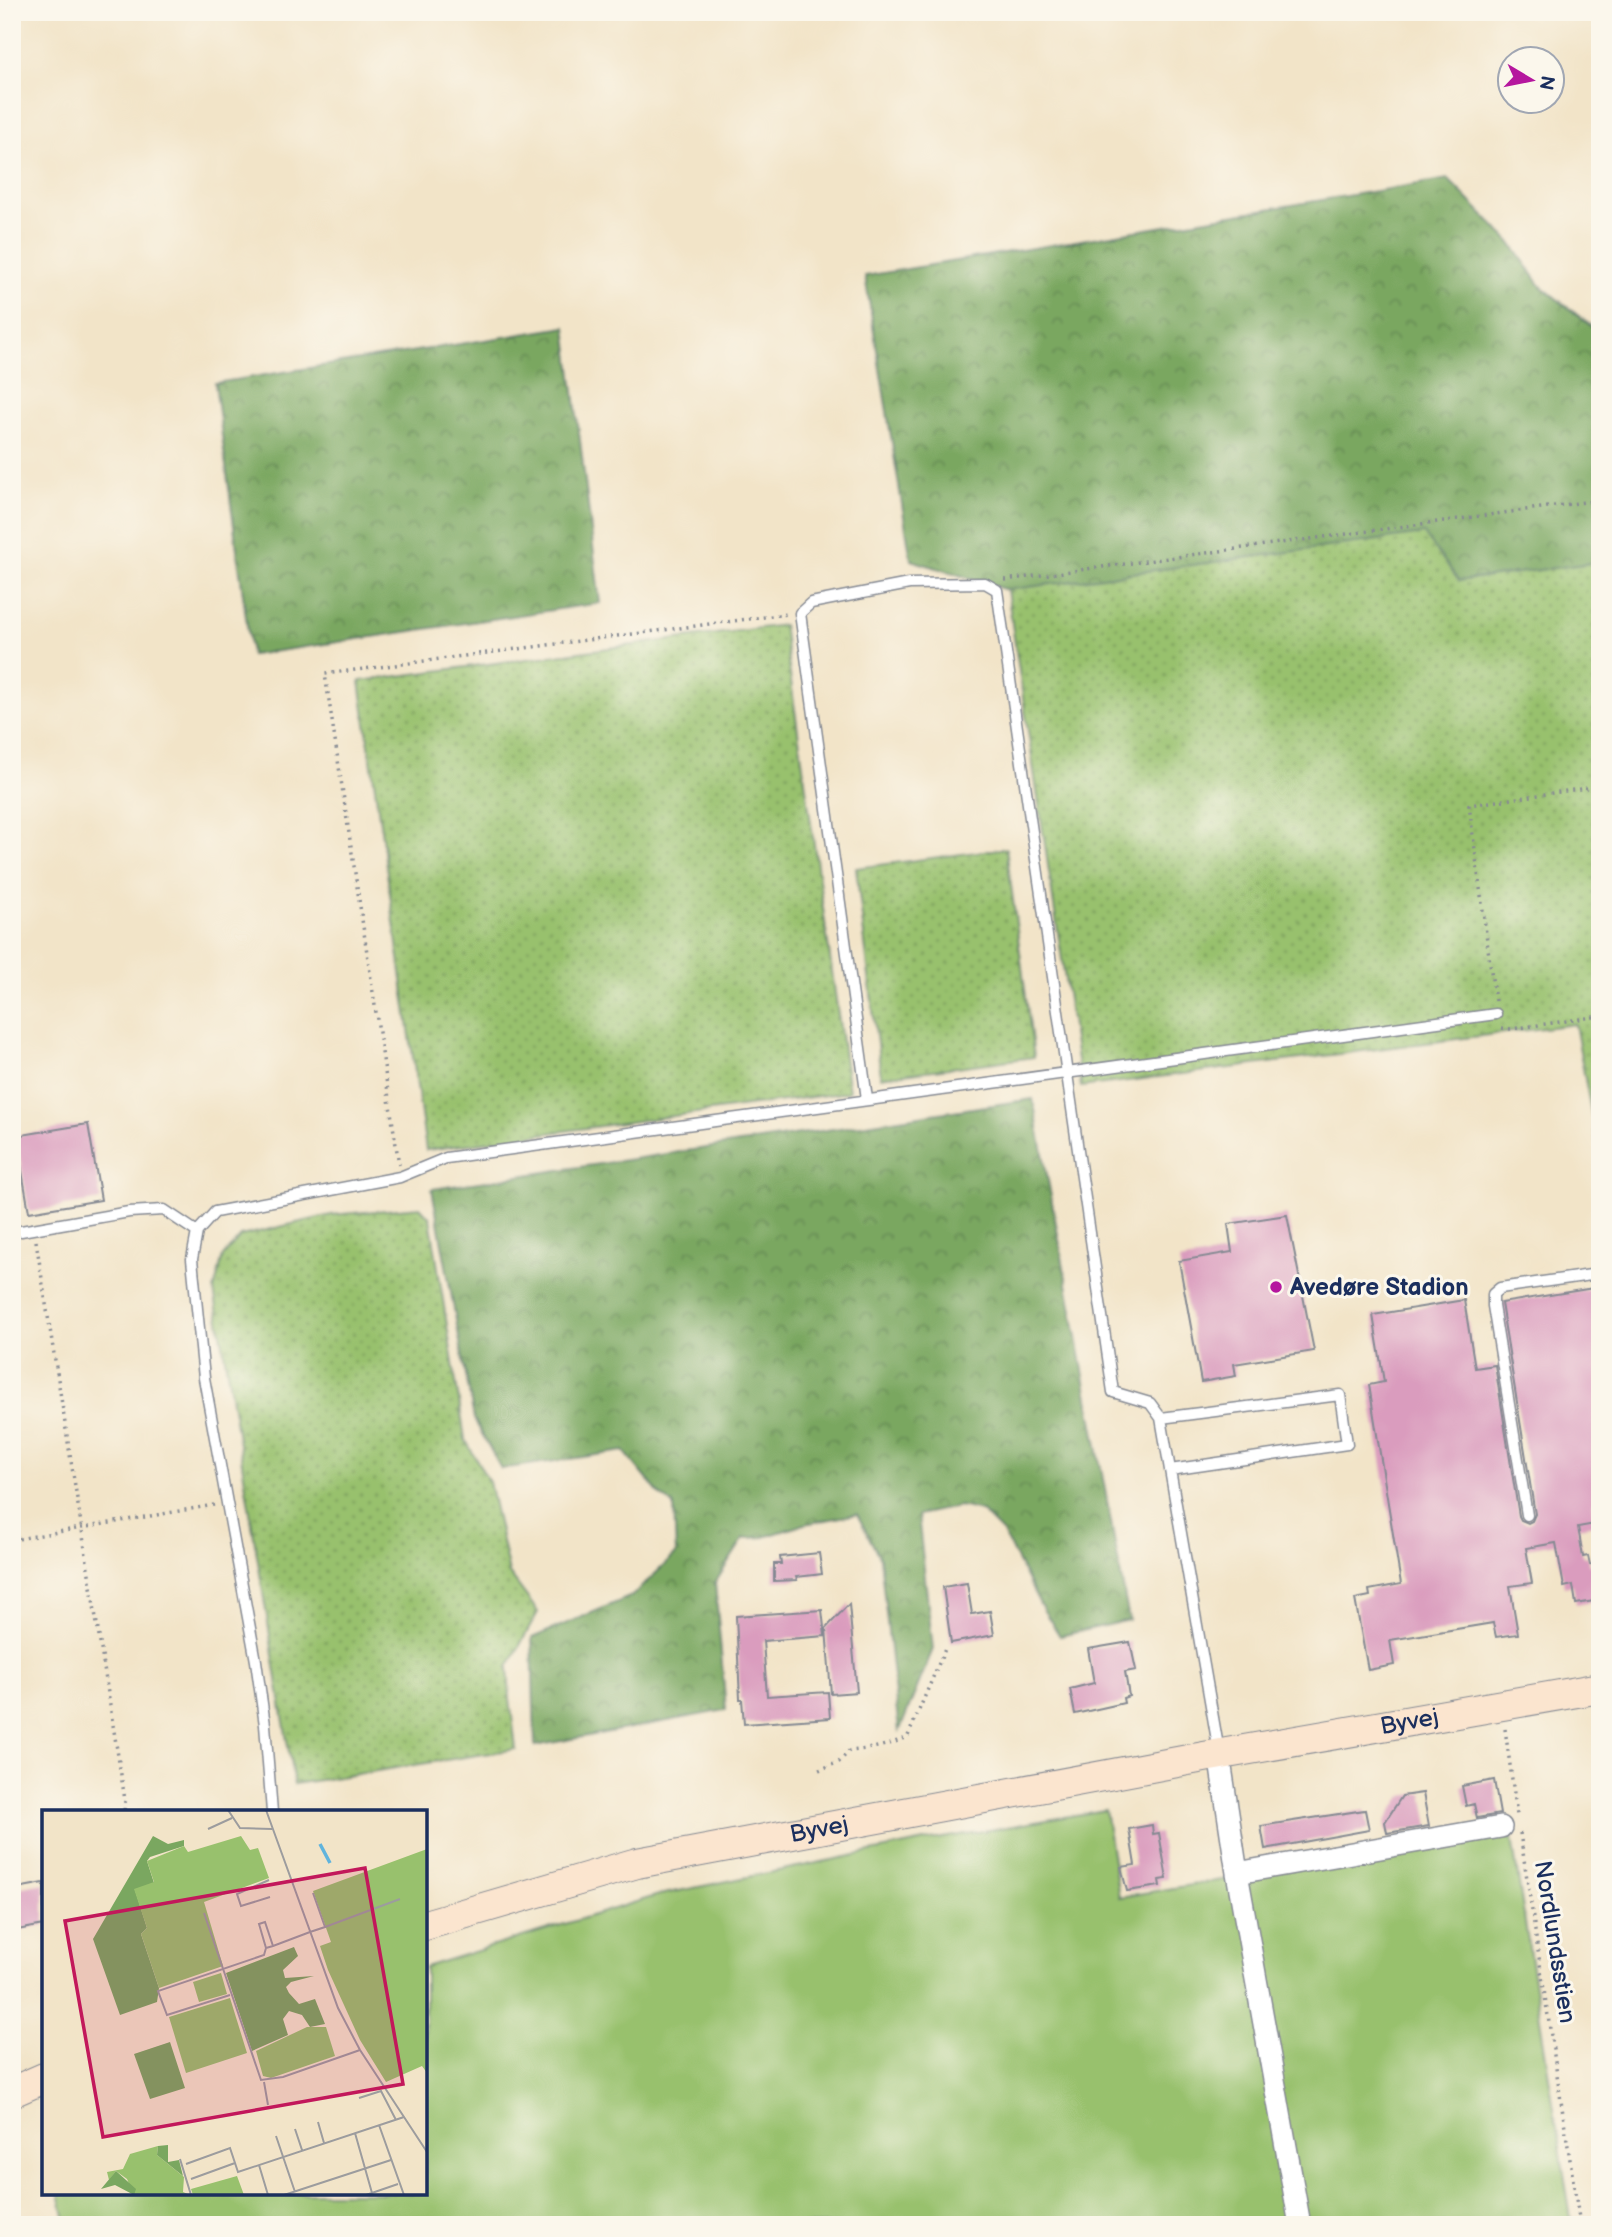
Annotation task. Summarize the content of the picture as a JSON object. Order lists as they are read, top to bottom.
{
  "streets": {
    "street": ["Byvej"],
    "path": ["Nordlundsstien"]
  },
  "crossings": [
    ["Byvej", "Nordlundsstien"]
  ],
  "places": ["Avedøre Stadion"],
  "north": "right"
}
